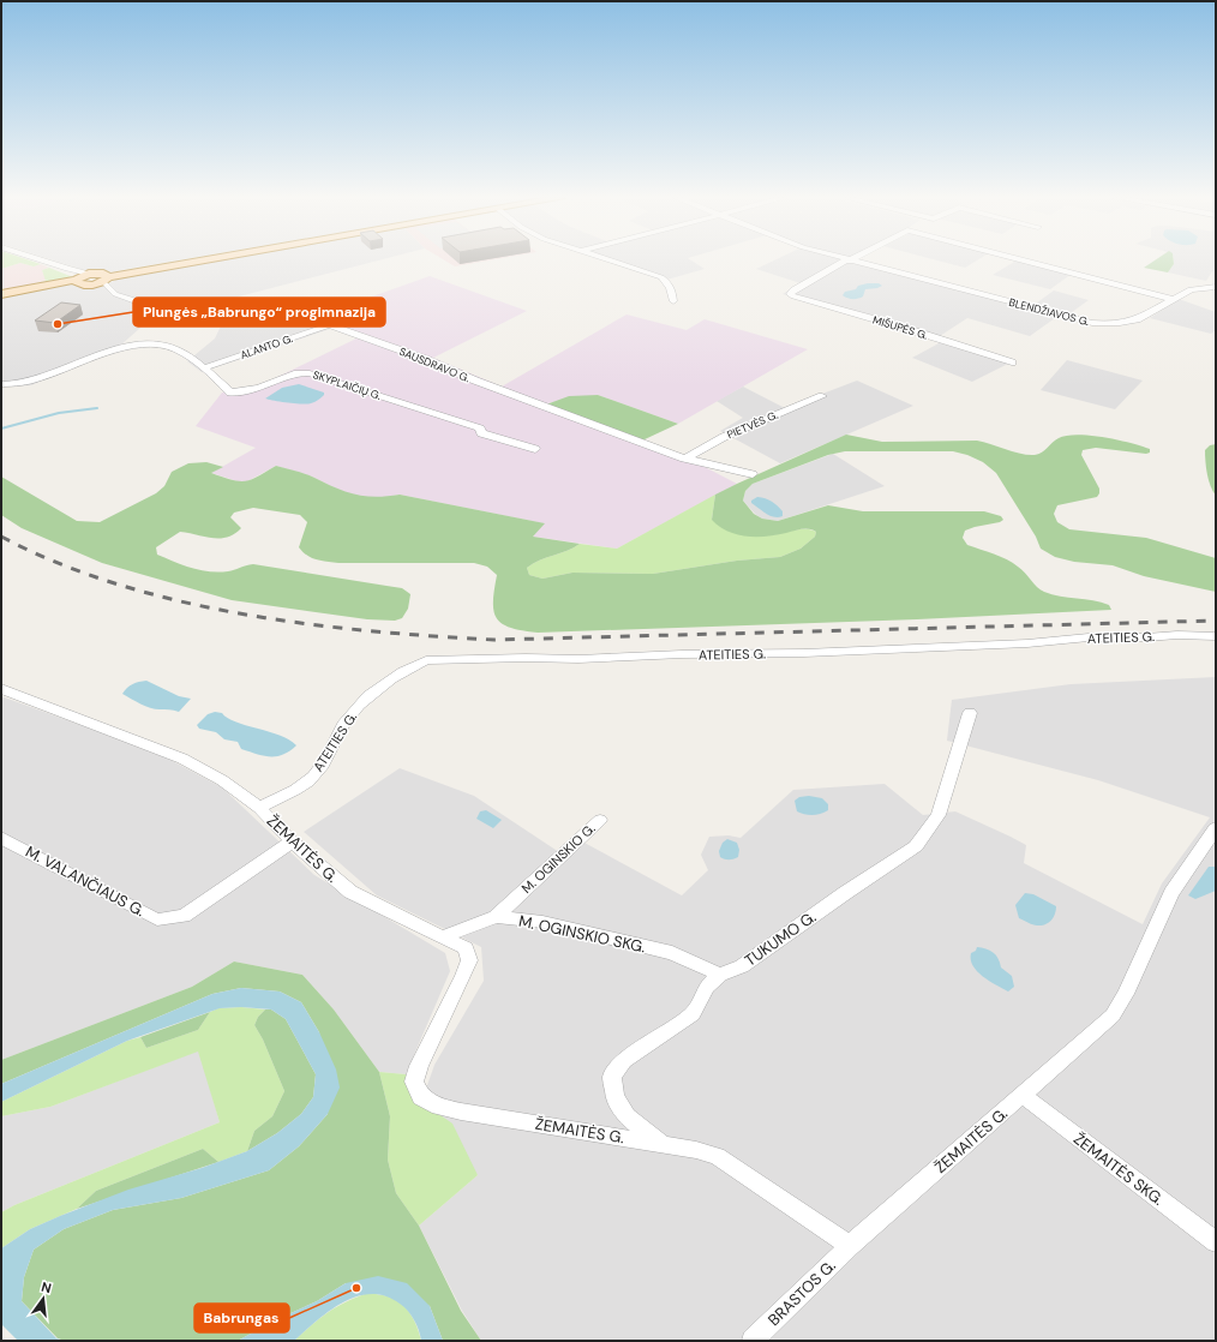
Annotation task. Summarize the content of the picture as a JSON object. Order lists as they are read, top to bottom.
{
  "streets": {
    "street": [
      "BLENDŽIAVOS G.",
      "MIŠUPĖS G.",
      "ALANTO G.",
      "SAUSDRAVO G.",
      "SKYPLAIČIŲ G.",
      "PIETVĖS G.",
      "ATEITIES G.",
      "ŽEMAITĖS G.",
      "M. OGINSKIO G.",
      "M. VALANČIAUS G.",
      "M. OGINSKIO SKG.",
      "TUKUMO G.",
      "ŽEMAITĖS SKG.",
      "BRASTOS G."
    ]
  },
  "crossings": [
    ["BLENDŽIAVOS G.", "MIŠUPĖS G."],
    ["ALANTO G.", "SAUSDRAVO G."],
    ["ALANTO G.", "SKYPLAIČIŲ G."],
    ["SAUSDRAVO G.", "PIETVĖS G."],
    ["ATEITIES G.", "ŽEMAITĖS G."],
    ["ŽEMAITĖS G.", "M. VALANČIAUS G."],
    ["ŽEMAITĖS G.", "M. OGINSKIO SKG."],
    ["ŽEMAITĖS G.", "TUKUMO G."],
    ["ŽEMAITĖS G.", "ŽEMAITĖS SKG."],
    ["ŽEMAITĖS G.", "BRASTOS G."],
    ["M. OGINSKIO G.", "M. OGINSKIO SKG."],
    ["M. OGINSKIO SKG.", "TUKUMO G."]
  ],
  "places": ["Plungės „Babrungo“ progimnazija", "Babrungas"],
  "north": "top"
}
